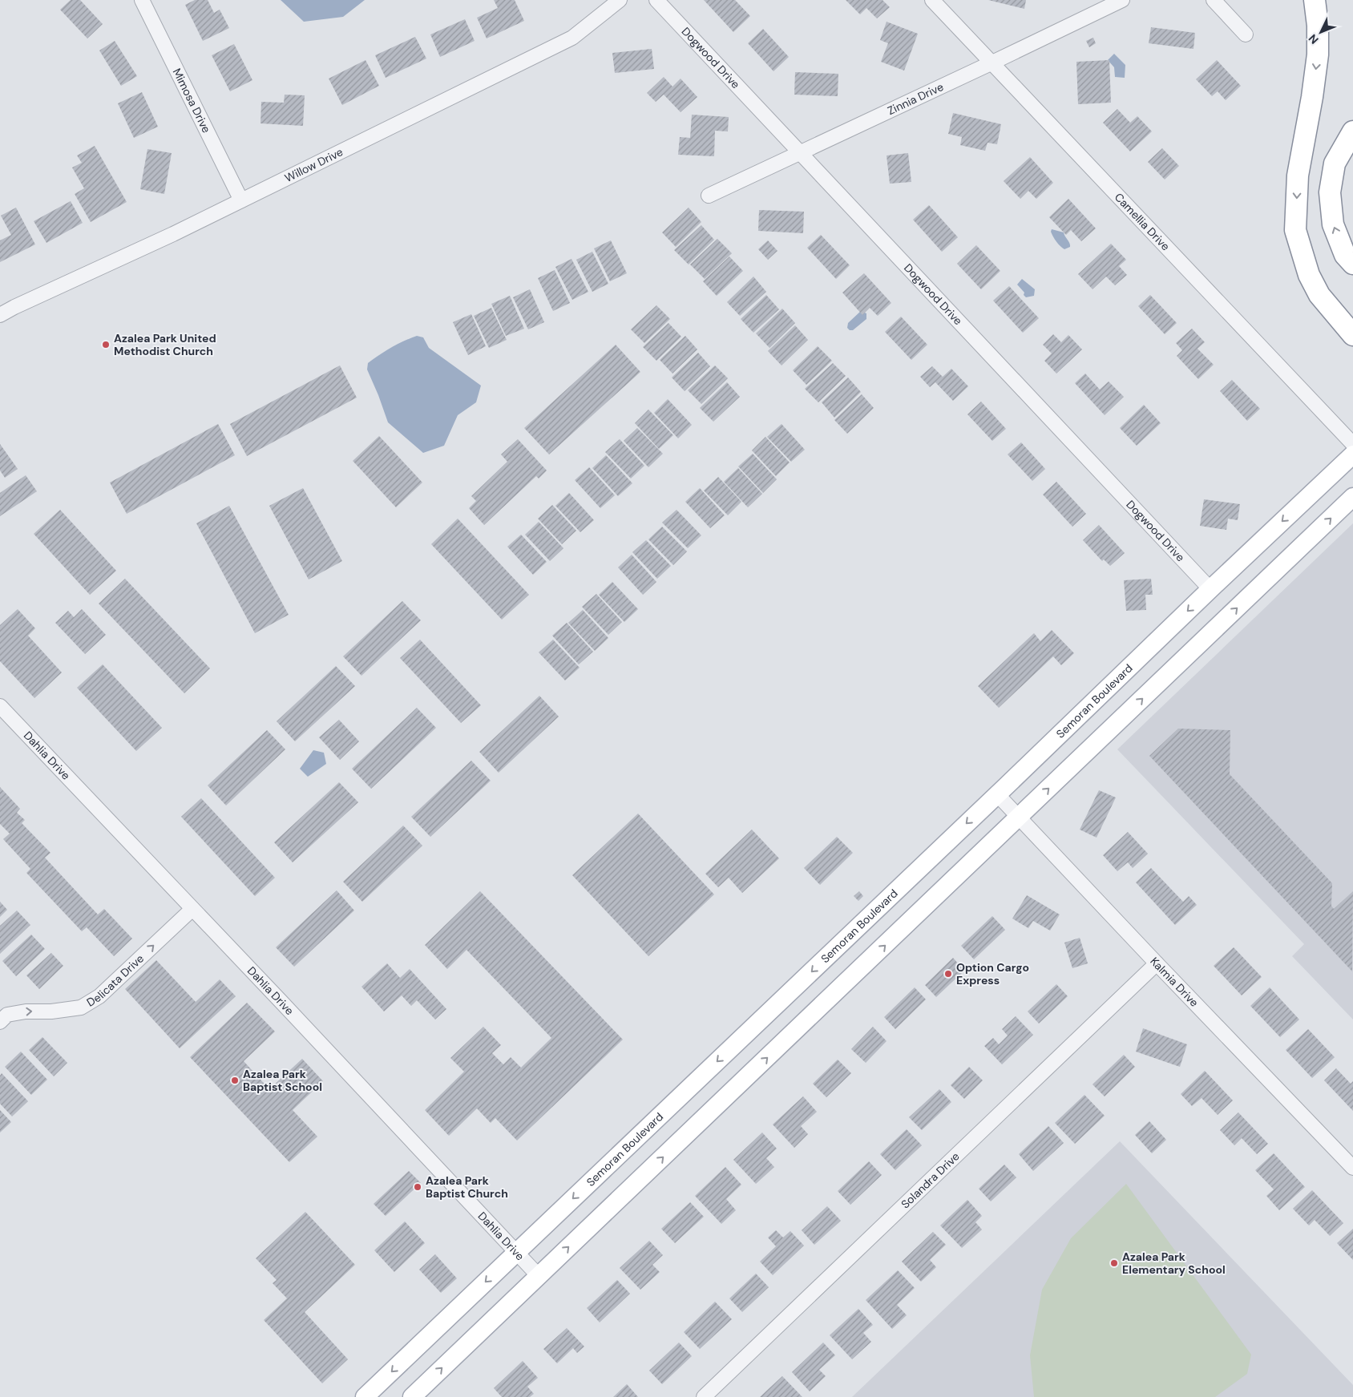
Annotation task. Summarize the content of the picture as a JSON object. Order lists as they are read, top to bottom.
{
  "streets": {
    "main road": ["Semoran Boulevard"],
    "street": [
      "Dogwood Drive",
      "Zinnia Drive",
      "Mimosa Drive",
      "Willow Drive",
      "Camellia Drive",
      "Dahlia Drive",
      "Delicata Drive",
      "Kalmia Drive",
      "Solandra Drive"
    ]
  },
  "crossings": [
    ["Dogwood Drive", "Zinnia Drive"],
    ["Dogwood Drive", "Semoran Boulevard"],
    ["Zinnia Drive", "Camellia Drive"],
    ["Mimosa Drive", "Willow Drive"],
    ["Semoran Boulevard", "Dahlia Drive"],
    ["Semoran Boulevard", "Kalmia Drive"],
    ["Dahlia Drive", "Delicata Drive"],
    ["Kalmia Drive", "Solandra Drive"]
  ],
  "one_way": ["Delicata Drive"],
  "places": [
    "Azalea Park United Methodist Church",
    "Option Cargo Express",
    "Azalea Park Baptist School",
    "Azalea Park Baptist Church",
    "Azalea Park Elementary School"
  ],
  "north": "bottom left"
}
